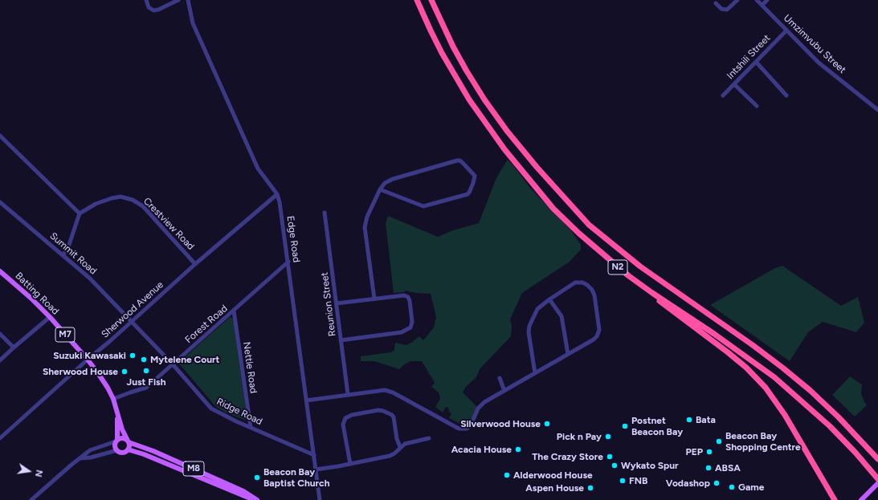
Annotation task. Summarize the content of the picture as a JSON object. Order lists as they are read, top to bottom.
{
  "streets": {
    "highway": ["N2"],
    "main road": ["Batting Road", "M7", "M8"],
    "street": [
      "Umzimvubu Street",
      "Intshili Street",
      "Crestview Road",
      "Edge Road",
      "Summit Road",
      "Reunion Street",
      "Sherwood Avenue",
      "Forest Road",
      "Nettle Road",
      "Ridge Road"
    ]
  },
  "crossings": [
    ["Umzimvubu Street", "Intshili Street"],
    ["Crestview Road", "Sherwood Avenue"],
    ["Edge Road", "Sherwood Avenue"],
    ["Edge Road", "Forest Road"],
    ["Edge Road", "Ridge Road"],
    ["Summit Road", "Sherwood Avenue"],
    ["Summit Road", "Ridge Road"],
    ["Batting Road", "Sherwood Avenue"],
    ["Batting Road", "Forest Road"],
    ["Batting Road", "M8"],
    ["Sherwood Avenue", "Ridge Road"],
    ["Forest Road", "Nettle Road"],
    ["Forest Road", "Ridge Road"],
    ["Nettle Road", "Ridge Road"]
  ],
  "places": [
    "Suzuki Kawasaki",
    "Mytelene Court",
    "Just Fish",
    "Sherwood House",
    "Bata",
    "Silverwood House",
    "Postnet Beacon Bay",
    "Pick n Pay",
    "Beacon Bay Shopping Centre",
    "Acacia House",
    "PEP",
    "The Crazy Store",
    "Wykato Spur",
    "ABSA",
    "Alderwood House",
    "Beacon Bay Baptist Church",
    "FNB",
    "Vodashop",
    "Game",
    "Aspen House"
  ],
  "north": "right"
}
